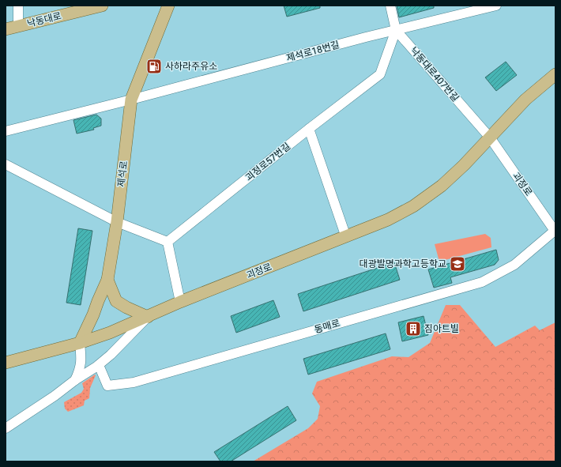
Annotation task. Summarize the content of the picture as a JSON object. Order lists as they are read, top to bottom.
{
  "streets": {
    "main road": ["낙동대로", "제석로", "괴정로"],
    "street": [
      "제석로18번길",
      "낙동대로407번길",
      "괴정로57번길",
      "동매로"
    ]
  },
  "crossings": [
    ["제석로18번길", "낙동대로407번길"],
    ["제석로18번길", "괴정로57번길"],
    ["제석로18번길", "제석로"],
    ["낙동대로407번길", "괴정로57번길"],
    ["낙동대로407번길", "괴정로"],
    ["제석로", "괴정로"],
    ["괴정로", "동매로"]
  ],
  "places": {
    "fuel station": ["사하라주유소"],
    "school or university": ["대광발명과학고등학교"],
    "building": ["짐아트빌"]
  }
}
